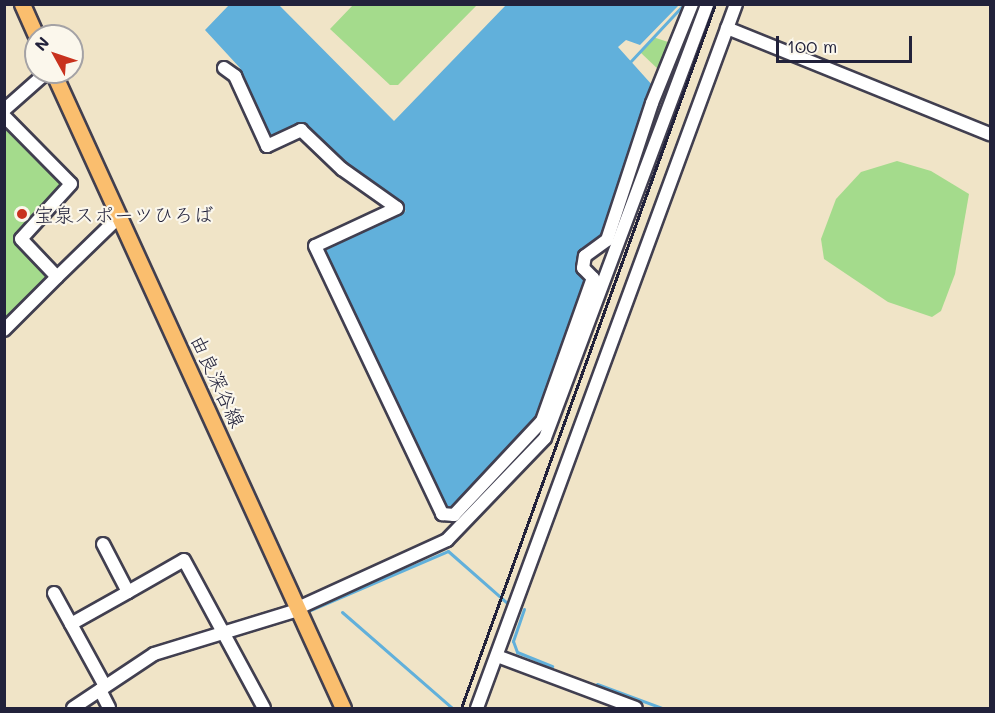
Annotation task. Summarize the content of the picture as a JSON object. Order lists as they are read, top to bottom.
{
  "streets": {
    "main road": ["由良深谷線"]
  },
  "places": ["宝泉スポーツひろば"],
  "scale_bar": "100 m",
  "north": "top left"
}
